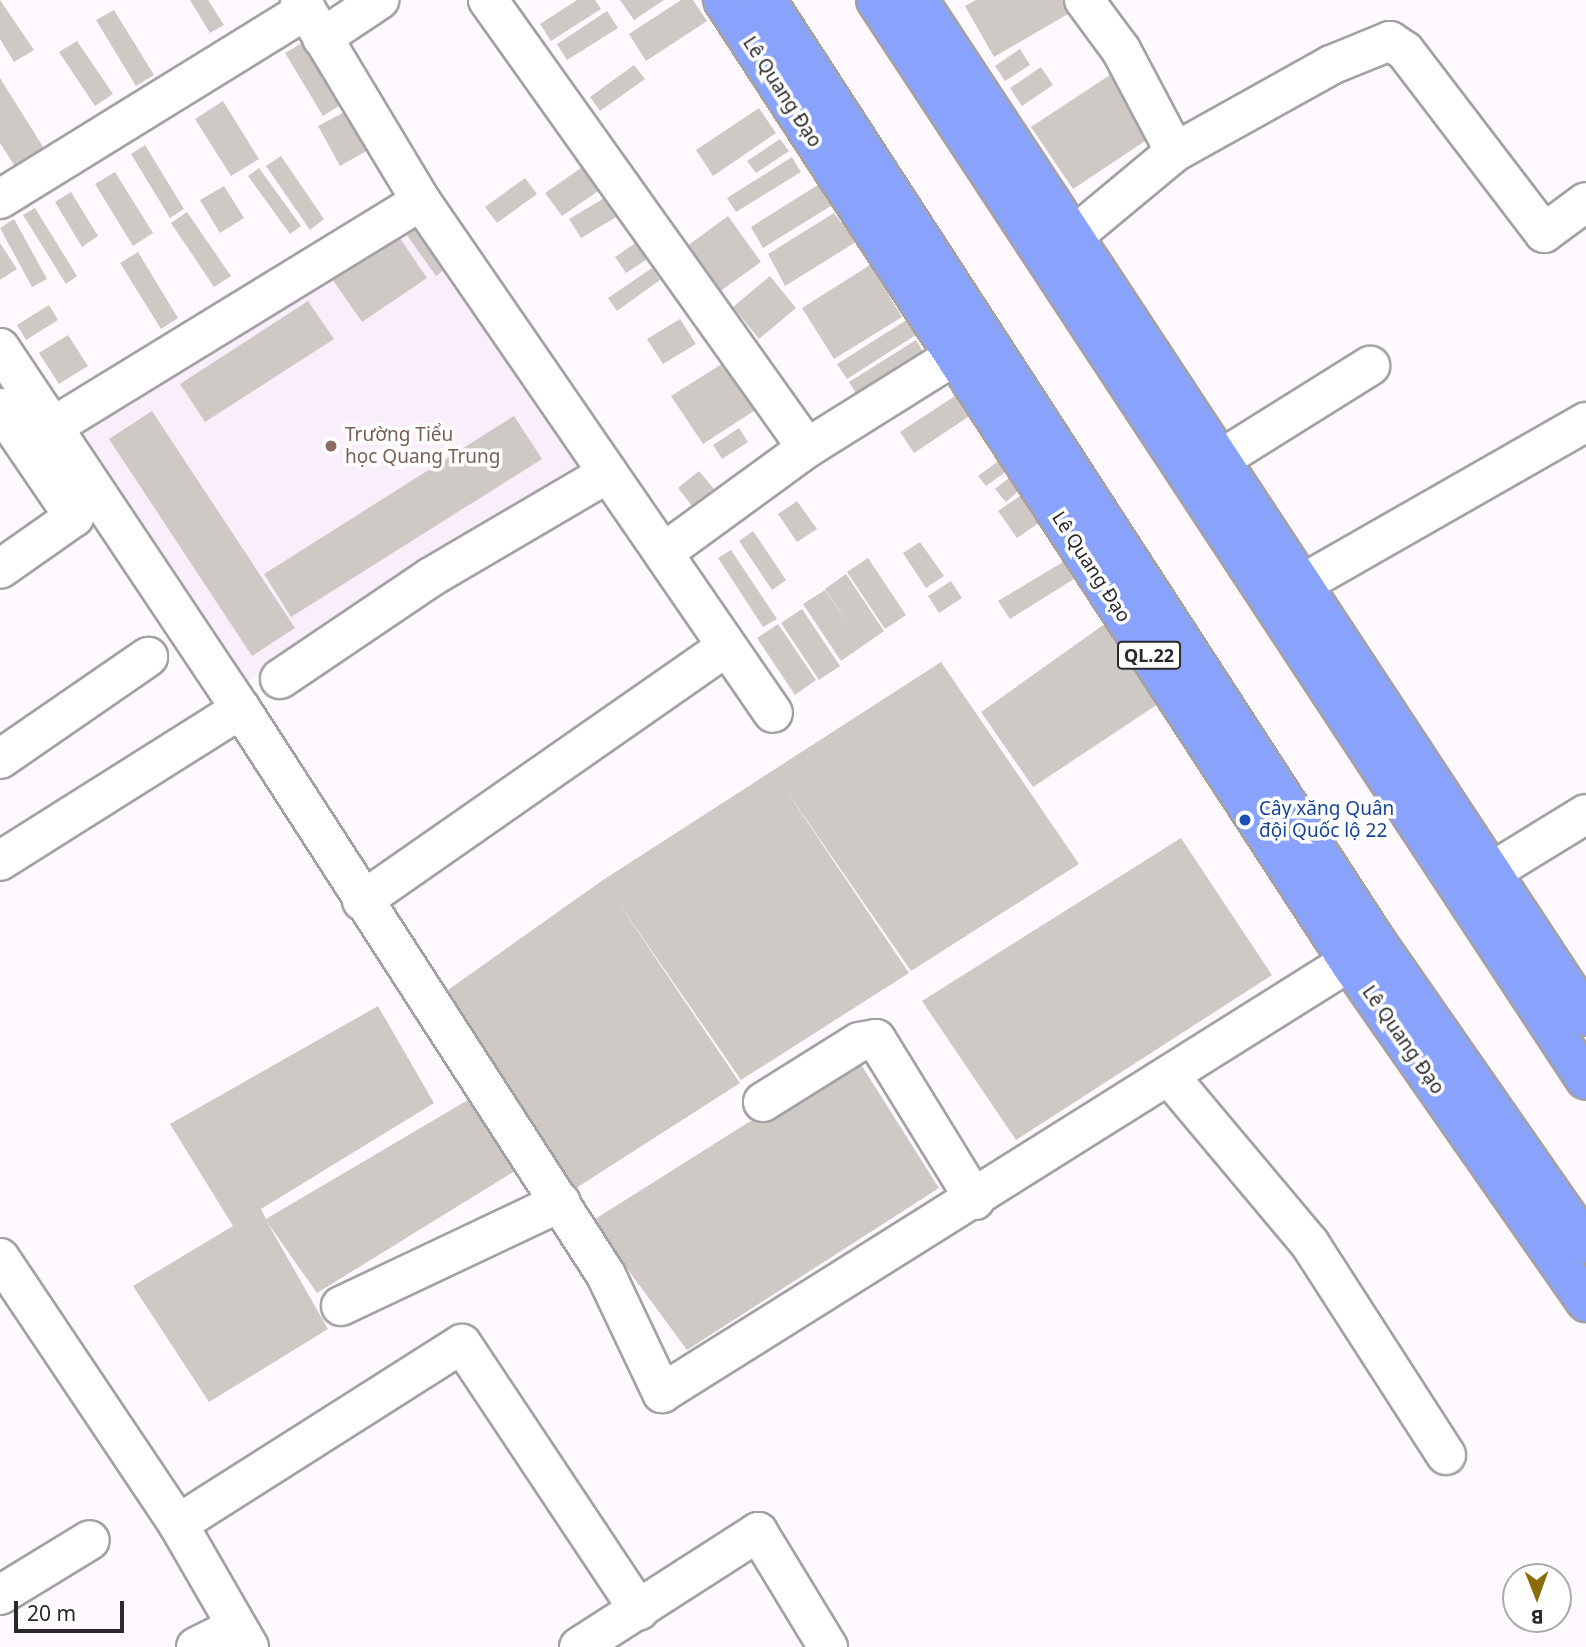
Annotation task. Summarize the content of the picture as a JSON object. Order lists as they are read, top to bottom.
{
  "streets": {
    "highway": ["Lê Quang Đạo", "QL.22"]
  },
  "places": ["Trường Tiểu học Quang Trung", "Cây xăng Quân đội Quốc lộ 22"],
  "scale_bar": "20 m",
  "north": "bottom"
}
